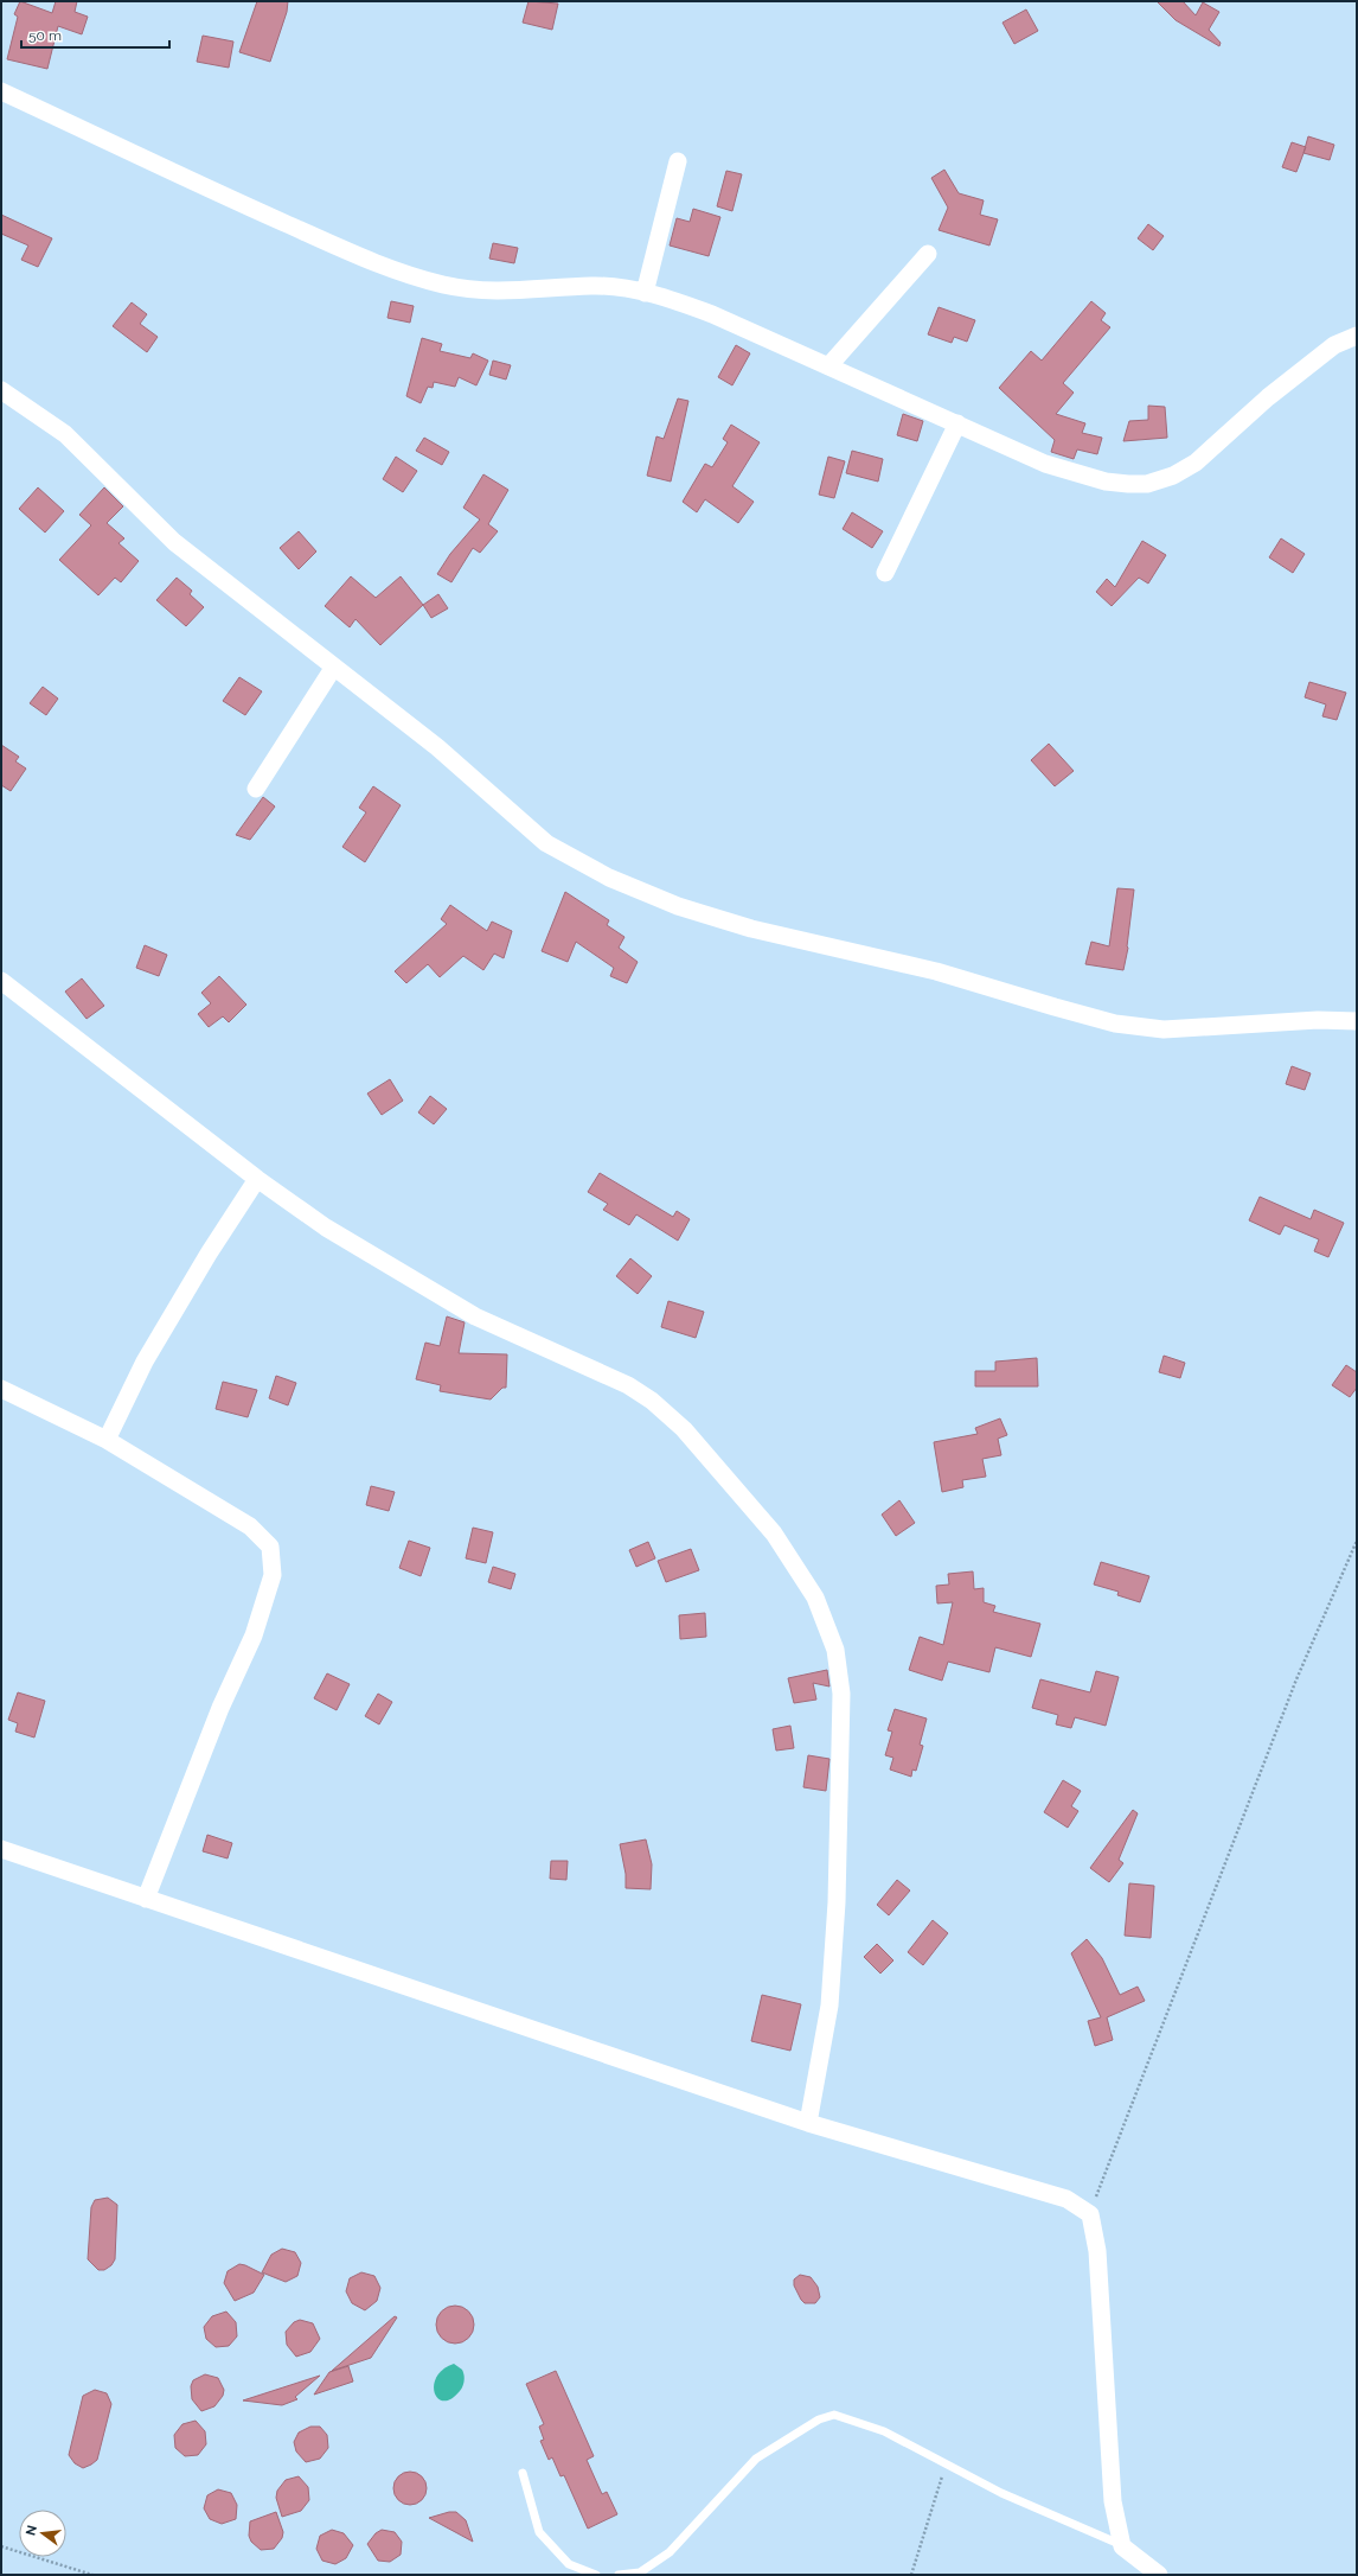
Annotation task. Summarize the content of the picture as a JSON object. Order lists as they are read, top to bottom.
{
  "scale_bar": "50 m",
  "north": "left"
}
